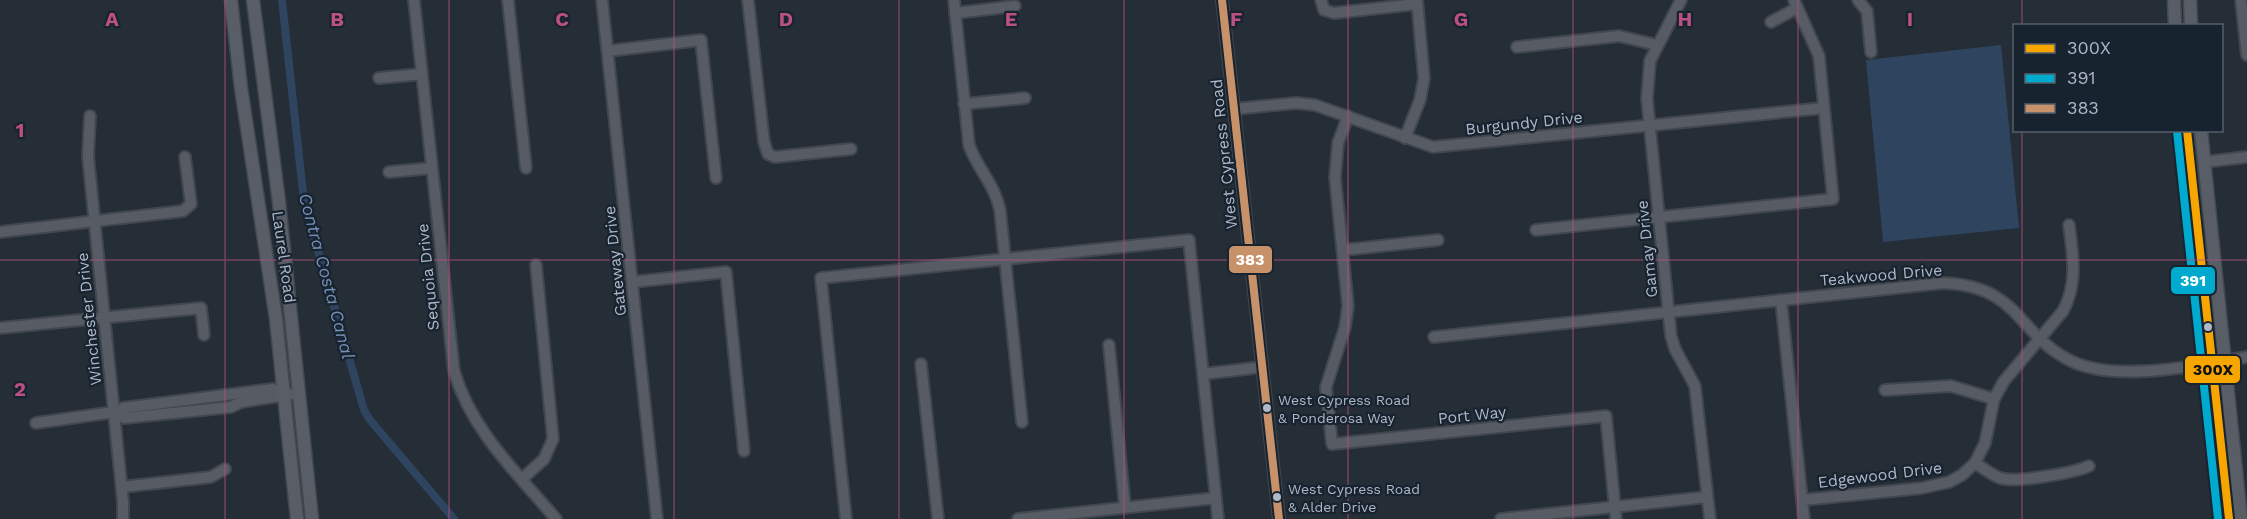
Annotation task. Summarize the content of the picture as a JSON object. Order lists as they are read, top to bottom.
{
  "streets": {
    "main road": ["Laurel Road"],
    "street": [
      "Burgundy Drive",
      "West Cypress Road",
      "Gamay Drive",
      "Gateway Drive",
      "Teakwood Drive",
      "Sequoia Drive",
      "Winchester Drive",
      "Port Way",
      "Edgewood Drive"
    ]
  },
  "crossings": [
    ["Burgundy Drive", "West Cypress Road"],
    ["Burgundy Drive", "Gamay Drive"],
    ["Burgundy Drive", "Port Way"],
    ["Gamay Drive", "Teakwood Drive"]
  ],
  "water": ["Contra Costa Canal"],
  "places": ["West Cypress Road & Ponderosa Way", "West Cypress Road & Alder Drive"],
  "lines": ["transit line 383", "transit line 300X", "transit line 391"],
  "legend": ["300X", "391", "383"],
  "grid": {
    "columns": [
      "A",
      "B",
      "C",
      "D",
      "E",
      "F",
      "G",
      "H",
      "I"
    ],
    "rows": ["1", "2"]
  }
}
